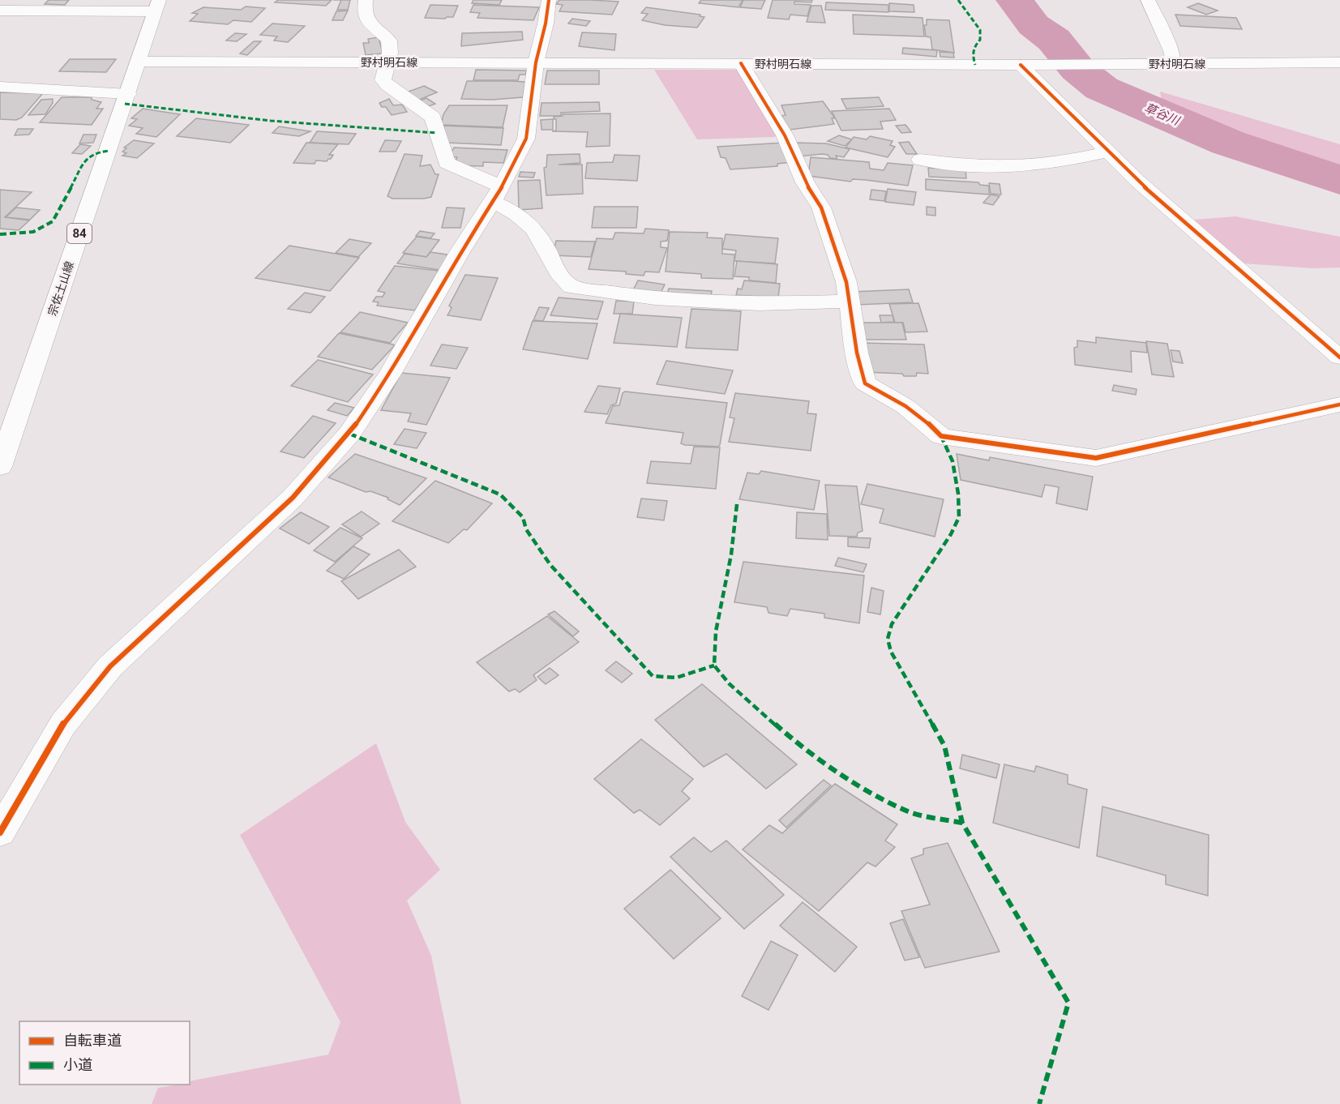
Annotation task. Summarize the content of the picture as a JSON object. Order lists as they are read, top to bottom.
{
  "streets": {
    "street": ["野村明石線", "84", "宗佐土山線"]
  },
  "crossings": [
    ["野村明石線", "宗佐土山線"]
  ],
  "water": ["草谷川"],
  "legend": ["自転車道", "小道"]
}
